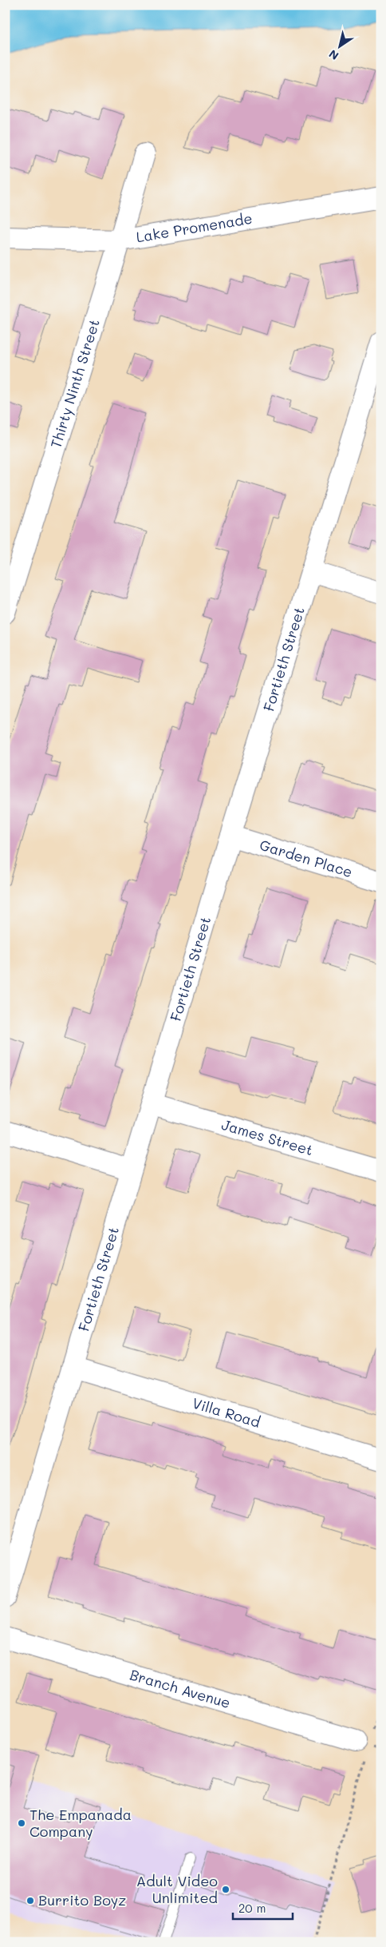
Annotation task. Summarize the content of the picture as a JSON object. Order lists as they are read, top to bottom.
{
  "streets": {
    "street": [
      "Lake Promenade",
      "Thirty Ninth Street",
      "Fortieth Street",
      "Garden Place",
      "James Street",
      "Villa Road",
      "Branch Avenue"
    ]
  },
  "crossings": [
    ["Lake Promenade", "Thirty Ninth Street"],
    ["Fortieth Street", "Garden Place"],
    ["Fortieth Street", "James Street"],
    ["Fortieth Street", "Villa Road"]
  ],
  "places": ["The Empanada Company", "Adult Video Unlimited", "Burrito Boyz"],
  "scale_bar": "20 m",
  "north": "bottom left"
}
